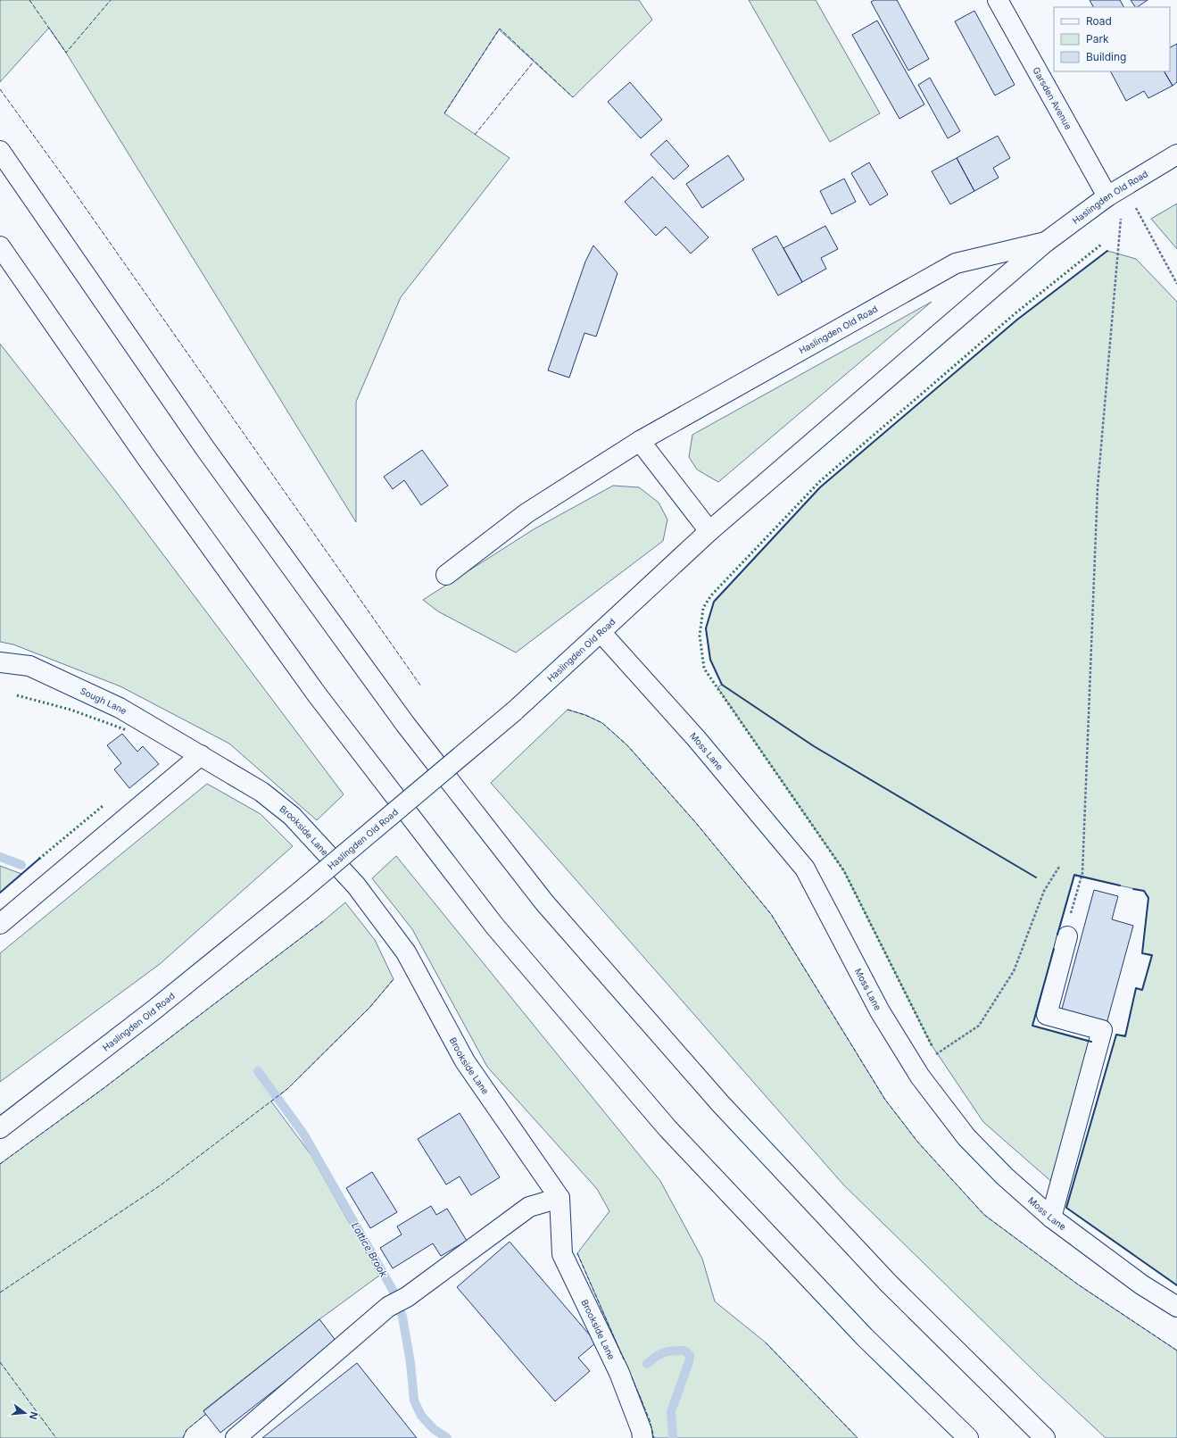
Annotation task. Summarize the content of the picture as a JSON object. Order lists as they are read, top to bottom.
{
  "streets": {
    "main road": [
      "Garsden Avenue",
      "Haslingden Old Road",
      "Sough Lane",
      "Moss Lane",
      "Brookside Lane"
    ]
  },
  "crossings": [
    ["Garsden Avenue", "Haslingden Old Road"],
    ["Haslingden Old Road", "Moss Lane"],
    ["Sough Lane", "Brookside Lane"]
  ],
  "water": ["Lottice Brook"],
  "legend": ["Road", "Park", "Building"],
  "north": "right"
}
